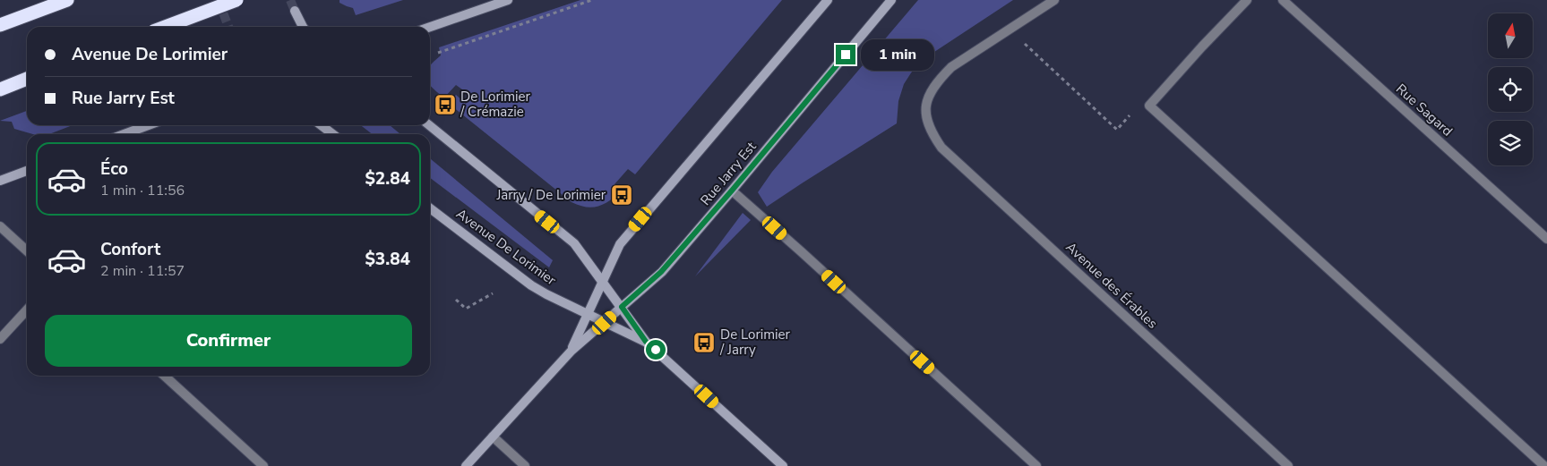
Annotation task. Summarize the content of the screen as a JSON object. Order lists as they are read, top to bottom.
{
  "streets": {
    "main road": ["Rue Jarry Est", "Avenue De Lorimier"],
    "street": ["Rue Sagard", "Avenue des Érables"]
  },
  "crossings": [
    ["Rue Jarry Est", "Avenue De Lorimier"]
  ],
  "places": {
    "bus stop": ["De Lorimier / Crémazie", "Jarry / De Lorimier", "De Lorimier / Jarry"]
  },
  "north": "top",
  "page": {
    "banner": ["Avenue De Lorimier", "Rue Jarry Est"],
    "bubble": "1 min",
    "list": [
      {
        "name": "Éco",
        "note": "1 min · 11:56",
        "value": "$2.84"
      },
      {
        "name": "Confort",
        "note": "2 min · 11:57",
        "value": "$3.84"
      }
    ],
    "buttons": "Confirmer"
  }
}
